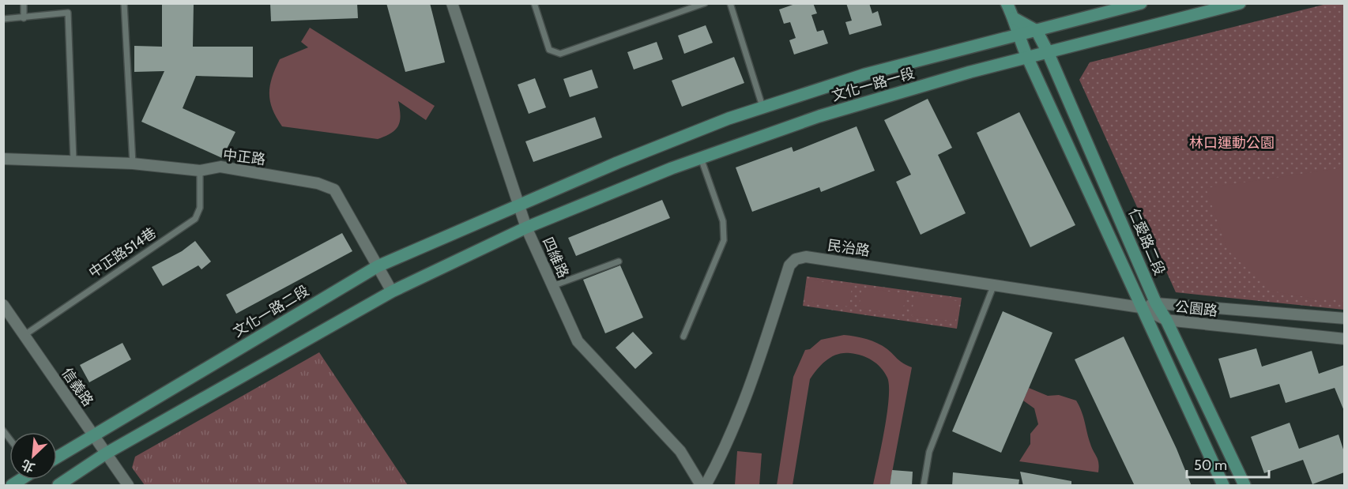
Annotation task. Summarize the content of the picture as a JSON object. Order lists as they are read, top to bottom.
{
  "streets": {
    "main road": ["文化一路一段", "仁愛路二段", "文化一路二段"],
    "street": [
      "中正路",
      "民治路",
      "四維路",
      "公園路",
      "信義路"
    ],
    "lane": ["中正路514巷"]
  },
  "crossings": [
    ["文化一路一段", "仁愛路二段"],
    ["文化一路一段", "四維路"],
    ["文化一路一段", "文化一路二段"],
    ["中正路", "中正路514巷"],
    ["中正路", "文化一路二段"],
    ["仁愛路二段", "公園路"],
    ["民治路", "公園路"],
    ["中正路514巷", "信義路"],
    ["四維路", "文化一路二段"],
    ["文化一路二段", "信義路"]
  ],
  "parks": ["林口運動公園"],
  "scale_bar": "50 m",
  "north": "bottom left"
}
